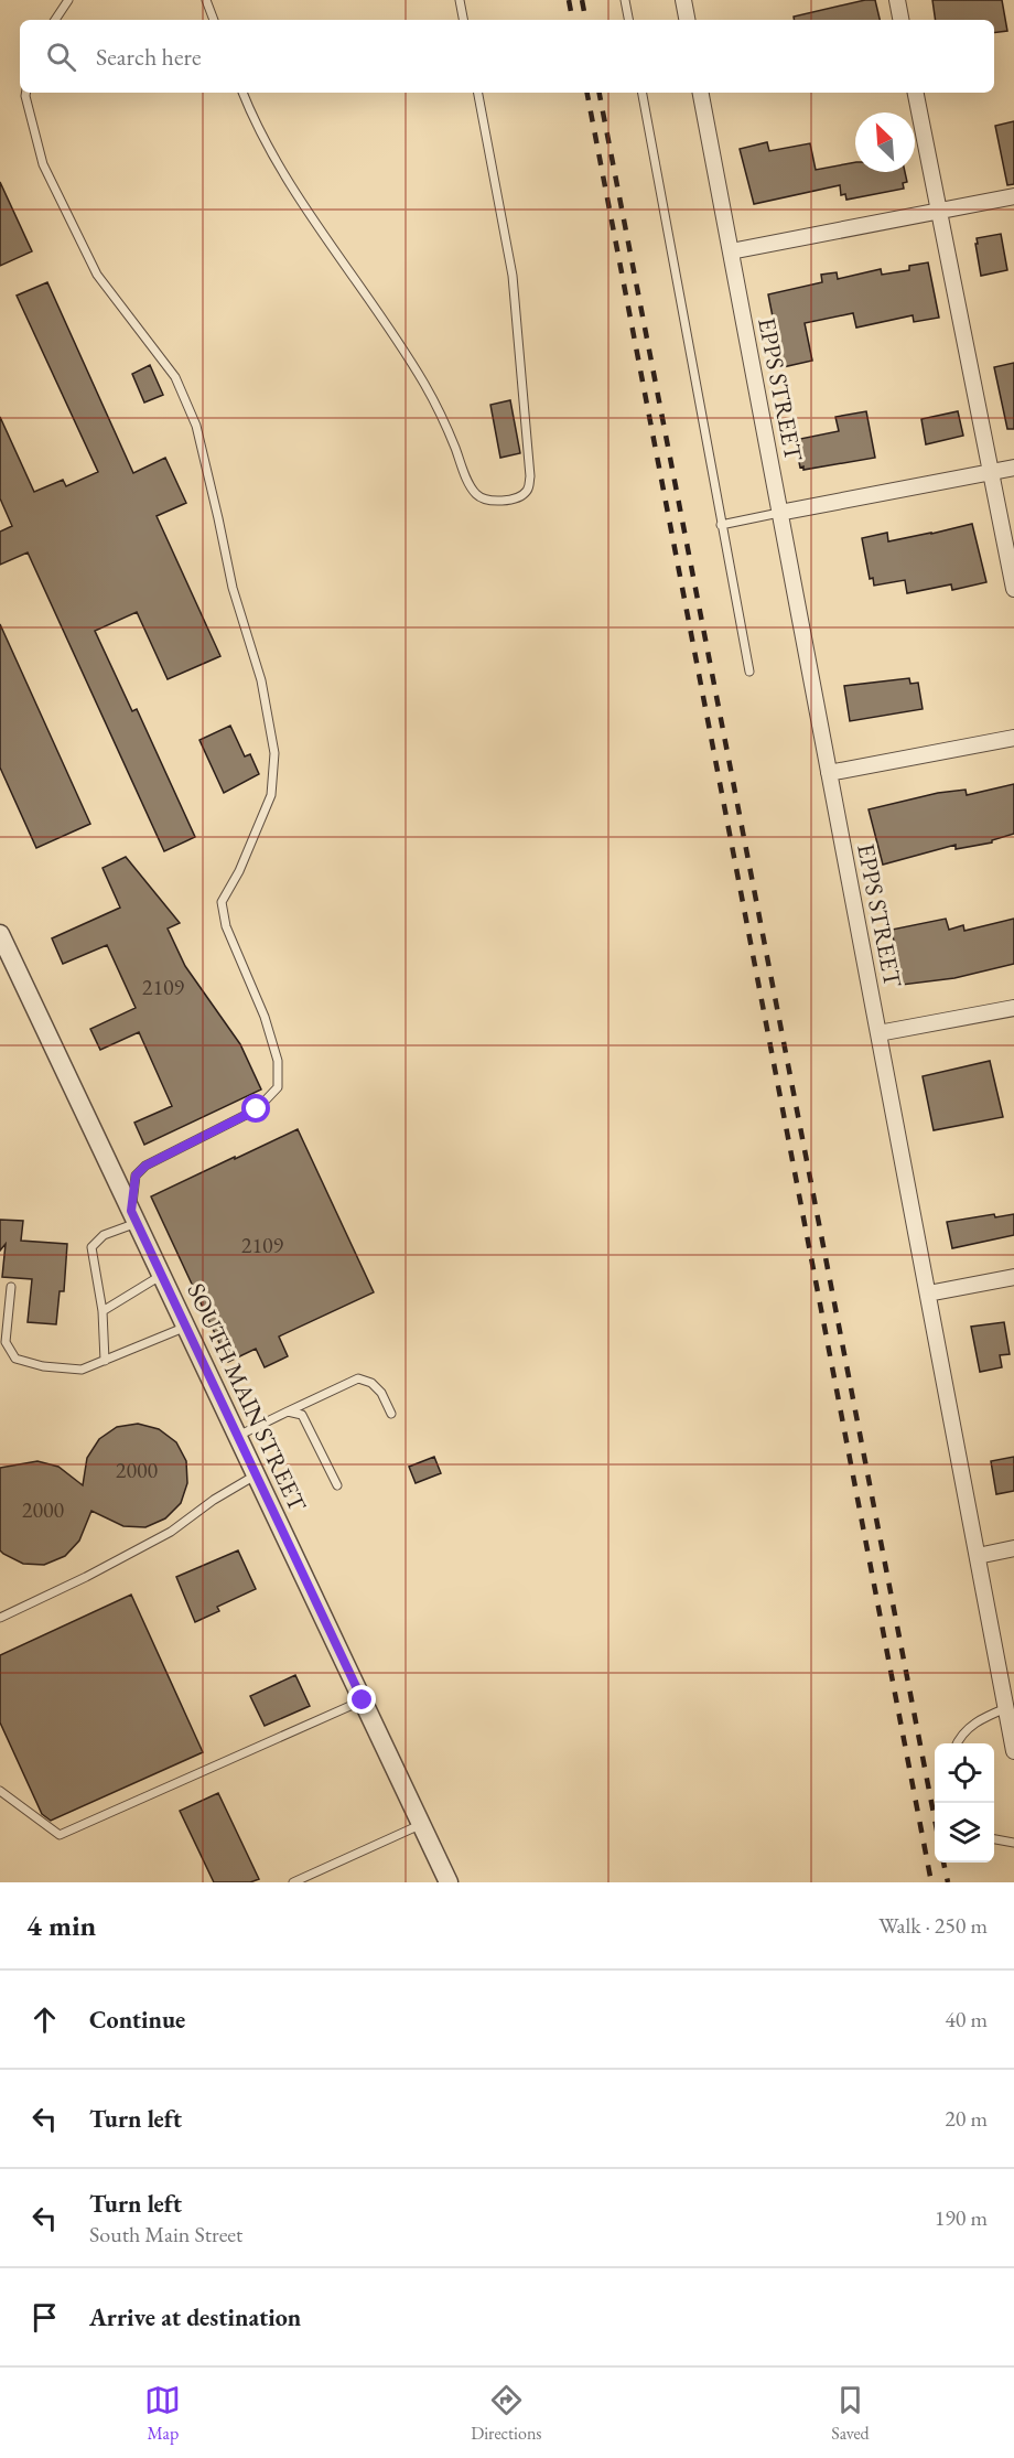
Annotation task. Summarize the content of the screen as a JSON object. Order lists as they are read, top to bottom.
{
  "streets": {
    "street": ["EPPS STREET", "SOUTH MAIN STREET"]
  },
  "house_numbers": [
    "2109",
    "2109",
    "2000",
    "2000"
  ],
  "north": "top left",
  "page": {
    "search": "Search here",
    "heading": ["4 min", "Walk · 250 m"],
    "list": [
      ["Continue", "40 m"],
      ["Turn left", "20 m"],
      ["Turn left", "South Main Street", "190 m"],
      "Arrive at destination"
    ],
    "nav": ["Map", "Directions", "Saved"]
  }
}
